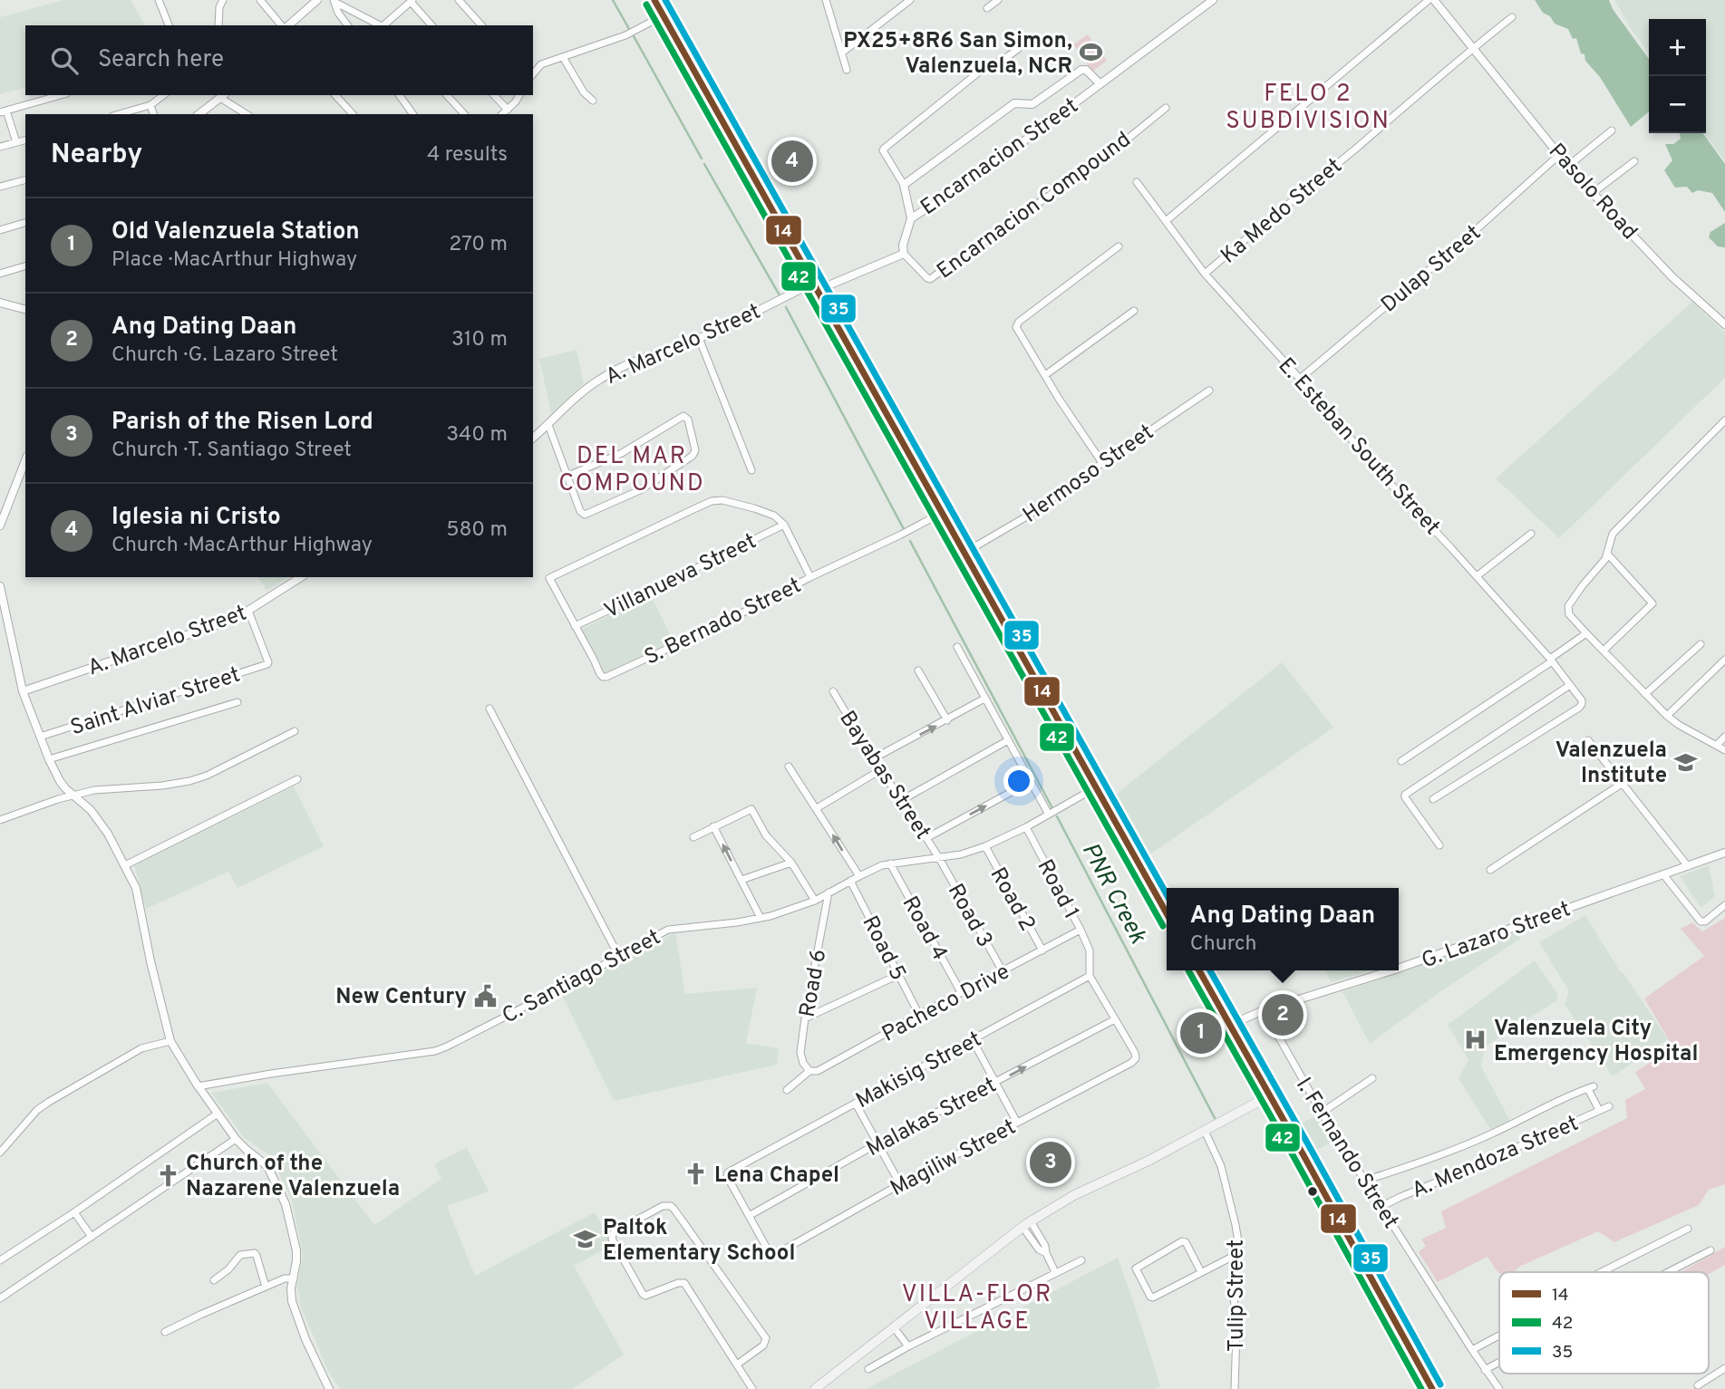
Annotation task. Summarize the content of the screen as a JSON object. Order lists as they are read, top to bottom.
{
  "streets": {
    "street": [
      "Encarnacion Street",
      "Pasolo Road",
      "Encarnacion Compound",
      "Ka Medo Street",
      "Dulap Street",
      "A. Marcelo Street",
      "E. Esteban South Street",
      "Hermoso Street",
      "Villanueva Street",
      "S. Bernado Street",
      "Saint Alviar Street",
      "Bayabas Street",
      "Road 1",
      "Road 2",
      "Road 3",
      "Road 4",
      "G. Lazaro Street",
      "Road 5",
      "C. Santiago Street",
      "Road 6",
      "Pacheco Drive",
      "Makisig Street",
      "Malakas Street",
      "I. Fernando Street",
      "A. Mendoza Street",
      "Magiliw Street",
      "Tulip Street"
    ]
  },
  "crossings": [
    ["Encarnacion Street", "Encarnacion Compound"],
    ["Pasolo Road", "Ka Medo Street"],
    ["Pasolo Road", "Dulap Street"],
    ["Ka Medo Street", "E. Esteban South Street"],
    ["Dulap Street", "E. Esteban South Street"],
    ["A. Marcelo Street", "Saint Alviar Street"],
    ["Villanueva Street", "S. Bernado Street"],
    ["Bayabas Street", "Road 3"],
    ["Bayabas Street", "C. Santiago Street"],
    ["Road 1", "C. Santiago Street"],
    ["Road 1", "Pacheco Drive"],
    ["Road 1", "Makisig Street"],
    ["Road 2", "C. Santiago Street"],
    ["Road 2", "Pacheco Drive"],
    ["Road 3", "C. Santiago Street"],
    ["Road 3", "Pacheco Drive"],
    ["Road 4", "C. Santiago Street"],
    ["Road 4", "Pacheco Drive"],
    ["G. Lazaro Street", "I. Fernando Street"],
    ["Road 5", "C. Santiago Street"],
    ["Road 5", "Pacheco Drive"],
    ["C. Santiago Street", "Road 6"],
    ["Road 6", "Pacheco Drive"],
    ["Makisig Street", "Malakas Street"],
    ["Makisig Street", "Magiliw Street"],
    ["Malakas Street", "Magiliw Street"],
    ["I. Fernando Street", "A. Mendoza Street"]
  ],
  "districts": ["FELO 2 SUBDIVISION", "DEL MAR COMPOUND", "VILLA-FLOR VILLAGE"],
  "water": ["PNR Creek"],
  "places": {
    "sports": ["PX25+8R6 San Simon, Valenzuela, NCR"],
    "school or university": ["Valenzuela Institute", "Paltok Elementary School"],
    "public building": ["New Century"],
    "hospital": ["Valenzuela City Emergency Hospital"],
    "church": ["Lena Chapel", "Church of the Nazarene Valenzuela"]
  },
  "lines": ["transit line 14", "transit line 35", "transit line 42"],
  "legend": ["14", "42", "35"],
  "page": {
    "map_buttons": ["+", "−"],
    "search": "Search here",
    "heading": ["Nearby", "4 results"],
    "pins": [
      "4",
      "2",
      "1",
      "3"
    ],
    "list": [
      {
        "mark": "1",
        "name": "Old Valenzuela Station",
        "note": "Place · MacArthur Highway",
        "value": "270 m"
      },
      {
        "mark": "2",
        "name": "Ang Dating Daan",
        "note": "Church · G. Lazaro Street",
        "value": "310 m"
      },
      {
        "mark": "3",
        "name": "Parish of the Risen Lord",
        "note": "Church · T. Santiago Street",
        "value": "340 m"
      },
      {
        "mark": "4",
        "name": "Iglesia ni Cristo",
        "note": "Church · MacArthur Highway",
        "value": "580 m"
      }
    ],
    "popup": ["Ang Dating Daan", "Church"]
  }
}
